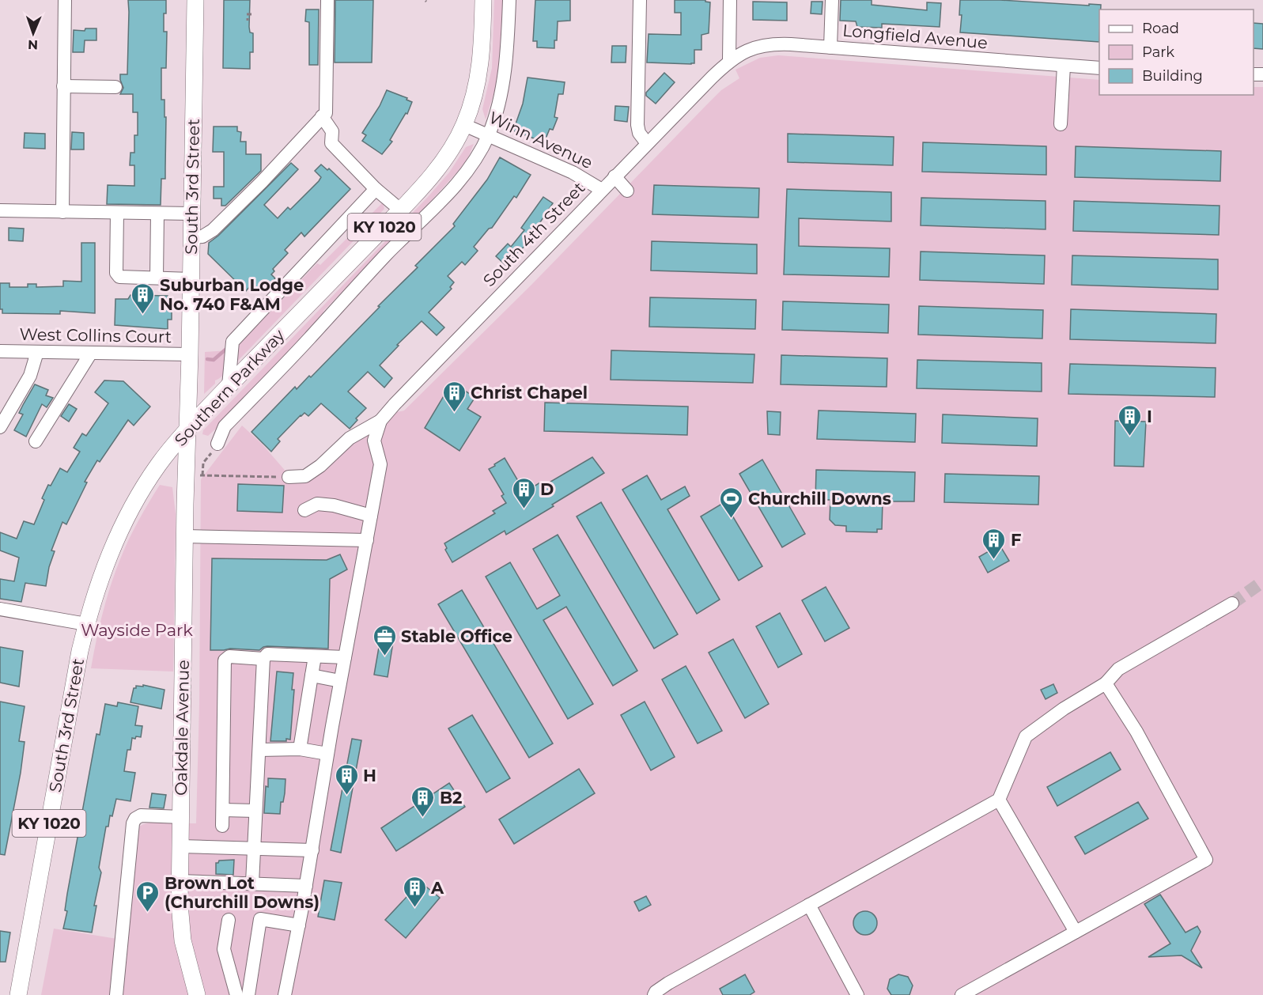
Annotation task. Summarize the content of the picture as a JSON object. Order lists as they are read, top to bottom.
{
  "streets": {
    "main road": [
      "South 3rd Street",
      "KY 1020",
      "Southern Parkway",
      "Oakdale Avenue"
    ],
    "street": [
      "Longfield Avenue",
      "Winn Avenue",
      "South 4th Street",
      "West Collins Court"
    ]
  },
  "crossings": [
    ["Longfield Avenue", "South 4th Street"],
    ["Winn Avenue", "South 4th Street"],
    ["Winn Avenue", "Southern Parkway"],
    ["South 3rd Street", "West Collins Court"],
    ["South 3rd Street", "Southern Parkway"],
    ["South 3rd Street", "Oakdale Avenue"],
    ["Southern Parkway", "Oakdale Avenue"]
  ],
  "parks": ["Wayside Park"],
  "places": {
    "building": [
      "Suburban Lodge No. 740 F&AM",
      "Christ Chapel",
      "I",
      "D",
      "F",
      "H",
      "B2",
      "A"
    ],
    "sports": ["Churchill Downs"],
    "office": ["Stable Office"],
    "parking": ["Brown Lot (Churchill Downs)"]
  },
  "legend": ["Road", "Park", "Building"],
  "north": "bottom"
}
